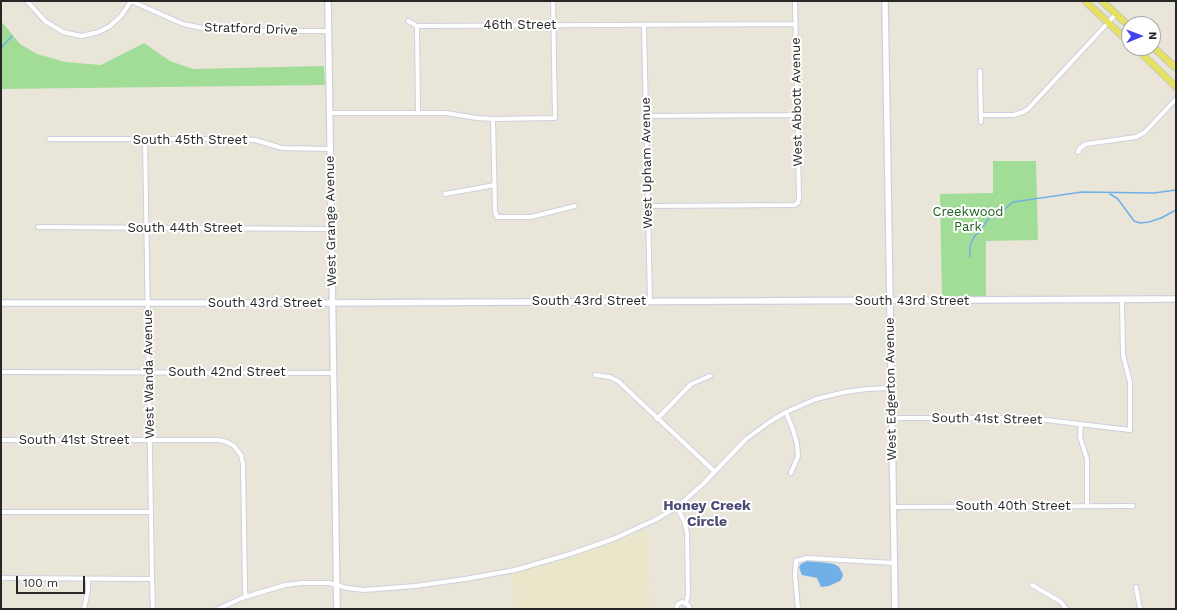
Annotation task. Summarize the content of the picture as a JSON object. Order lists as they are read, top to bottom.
{
  "streets": {
    "street": [
      "46th Street",
      "Stratford Drive",
      "West Abbott Avenue",
      "South 45th Street",
      "West Upham Avenue",
      "West Grange Avenue",
      "South 44th Street",
      "South 43rd Street",
      "South 42nd Street",
      "West Wanda Avenue",
      "West Edgerton Avenue",
      "South 41st Street",
      "South 40th Street"
    ]
  },
  "crossings": [
    ["46th Street", "West Abbott Avenue"],
    ["46th Street", "West Upham Avenue"],
    ["Stratford Drive", "West Grange Avenue"],
    ["West Abbott Avenue", "West Upham Avenue"],
    ["South 45th Street", "West Grange Avenue"],
    ["South 45th Street", "West Wanda Avenue"],
    ["West Upham Avenue", "South 43rd Street"],
    ["West Grange Avenue", "South 44th Street"],
    ["West Grange Avenue", "South 43rd Street"],
    ["West Grange Avenue", "South 42nd Street"],
    ["South 44th Street", "West Wanda Avenue"],
    ["South 43rd Street", "West Wanda Avenue"],
    ["South 43rd Street", "West Edgerton Avenue"],
    ["South 43rd Street", "South 41st Street"],
    ["South 42nd Street", "West Wanda Avenue"],
    ["West Wanda Avenue", "South 41st Street"],
    ["West Edgerton Avenue", "South 41st Street"],
    ["West Edgerton Avenue", "South 40th Street"]
  ],
  "districts": ["Honey Creek Circle"],
  "parks": ["Creekwood Park"],
  "scale_bar": "100 m",
  "north": "right"
}
